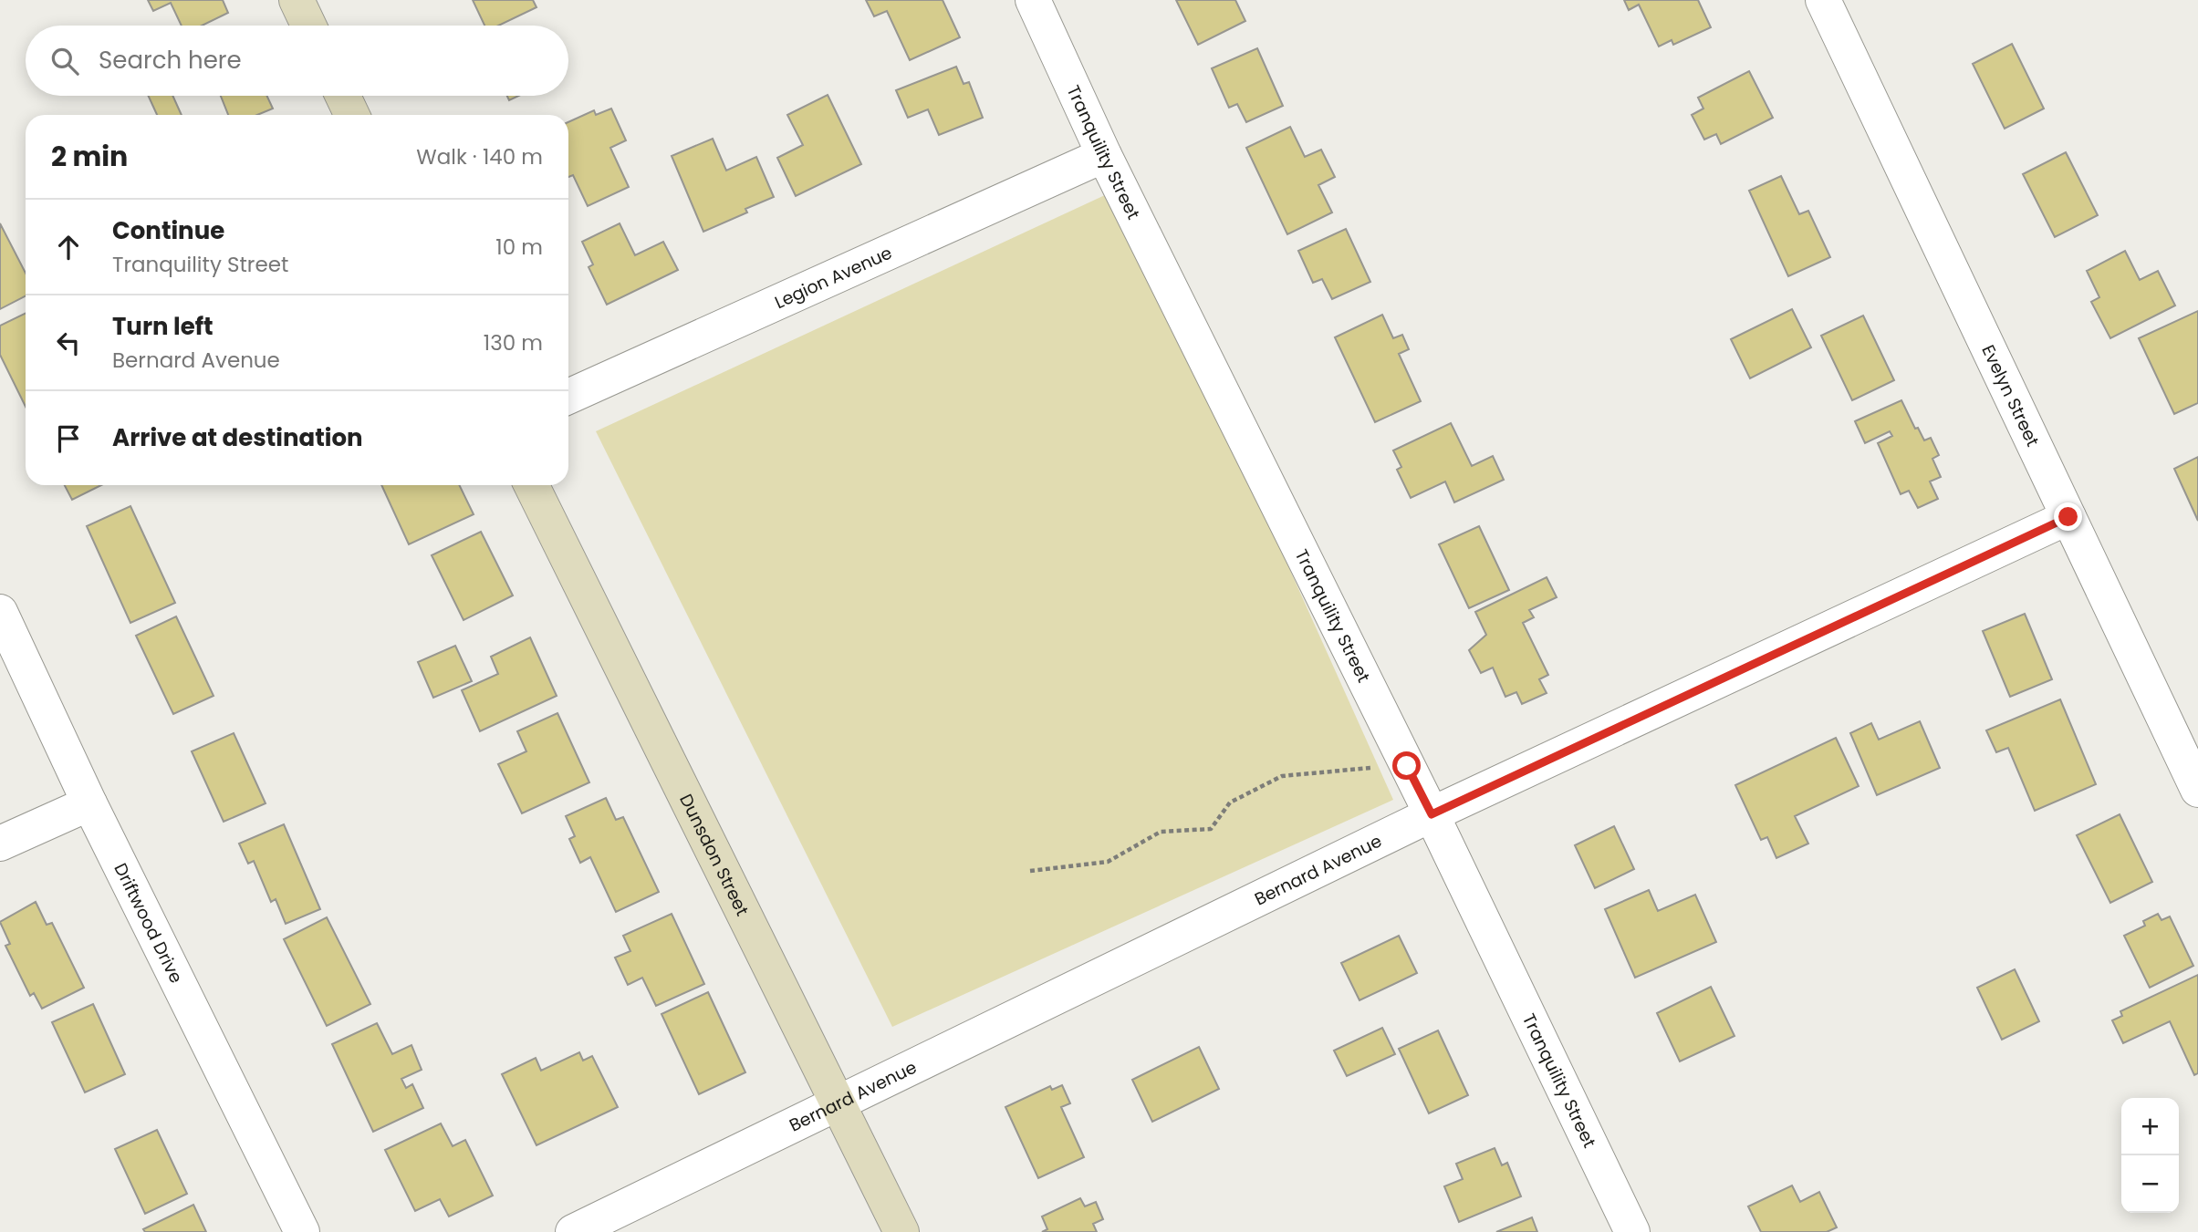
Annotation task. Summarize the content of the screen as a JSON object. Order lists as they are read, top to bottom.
{
  "streets": {
    "main road": ["Dunsdon Street"],
    "street": [
      "Tranquility Street",
      "Legion Avenue",
      "Evelyn Street",
      "Bernard Avenue",
      "Driftwood Drive"
    ]
  },
  "crossings": [
    ["Tranquility Street", "Legion Avenue"],
    ["Tranquility Street", "Bernard Avenue"],
    ["Evelyn Street", "Bernard Avenue"],
    ["Dunsdon Street", "Bernard Avenue"]
  ],
  "page": {
    "search": "Search here",
    "heading": ["2 min", "Walk · 140 m"],
    "list": [
      ["Continue", "Tranquility Street", "10 m"],
      ["Turn left", "Bernard Avenue", "130 m"],
      "Arrive at destination"
    ],
    "map_buttons": ["+", "−"]
  }
}
